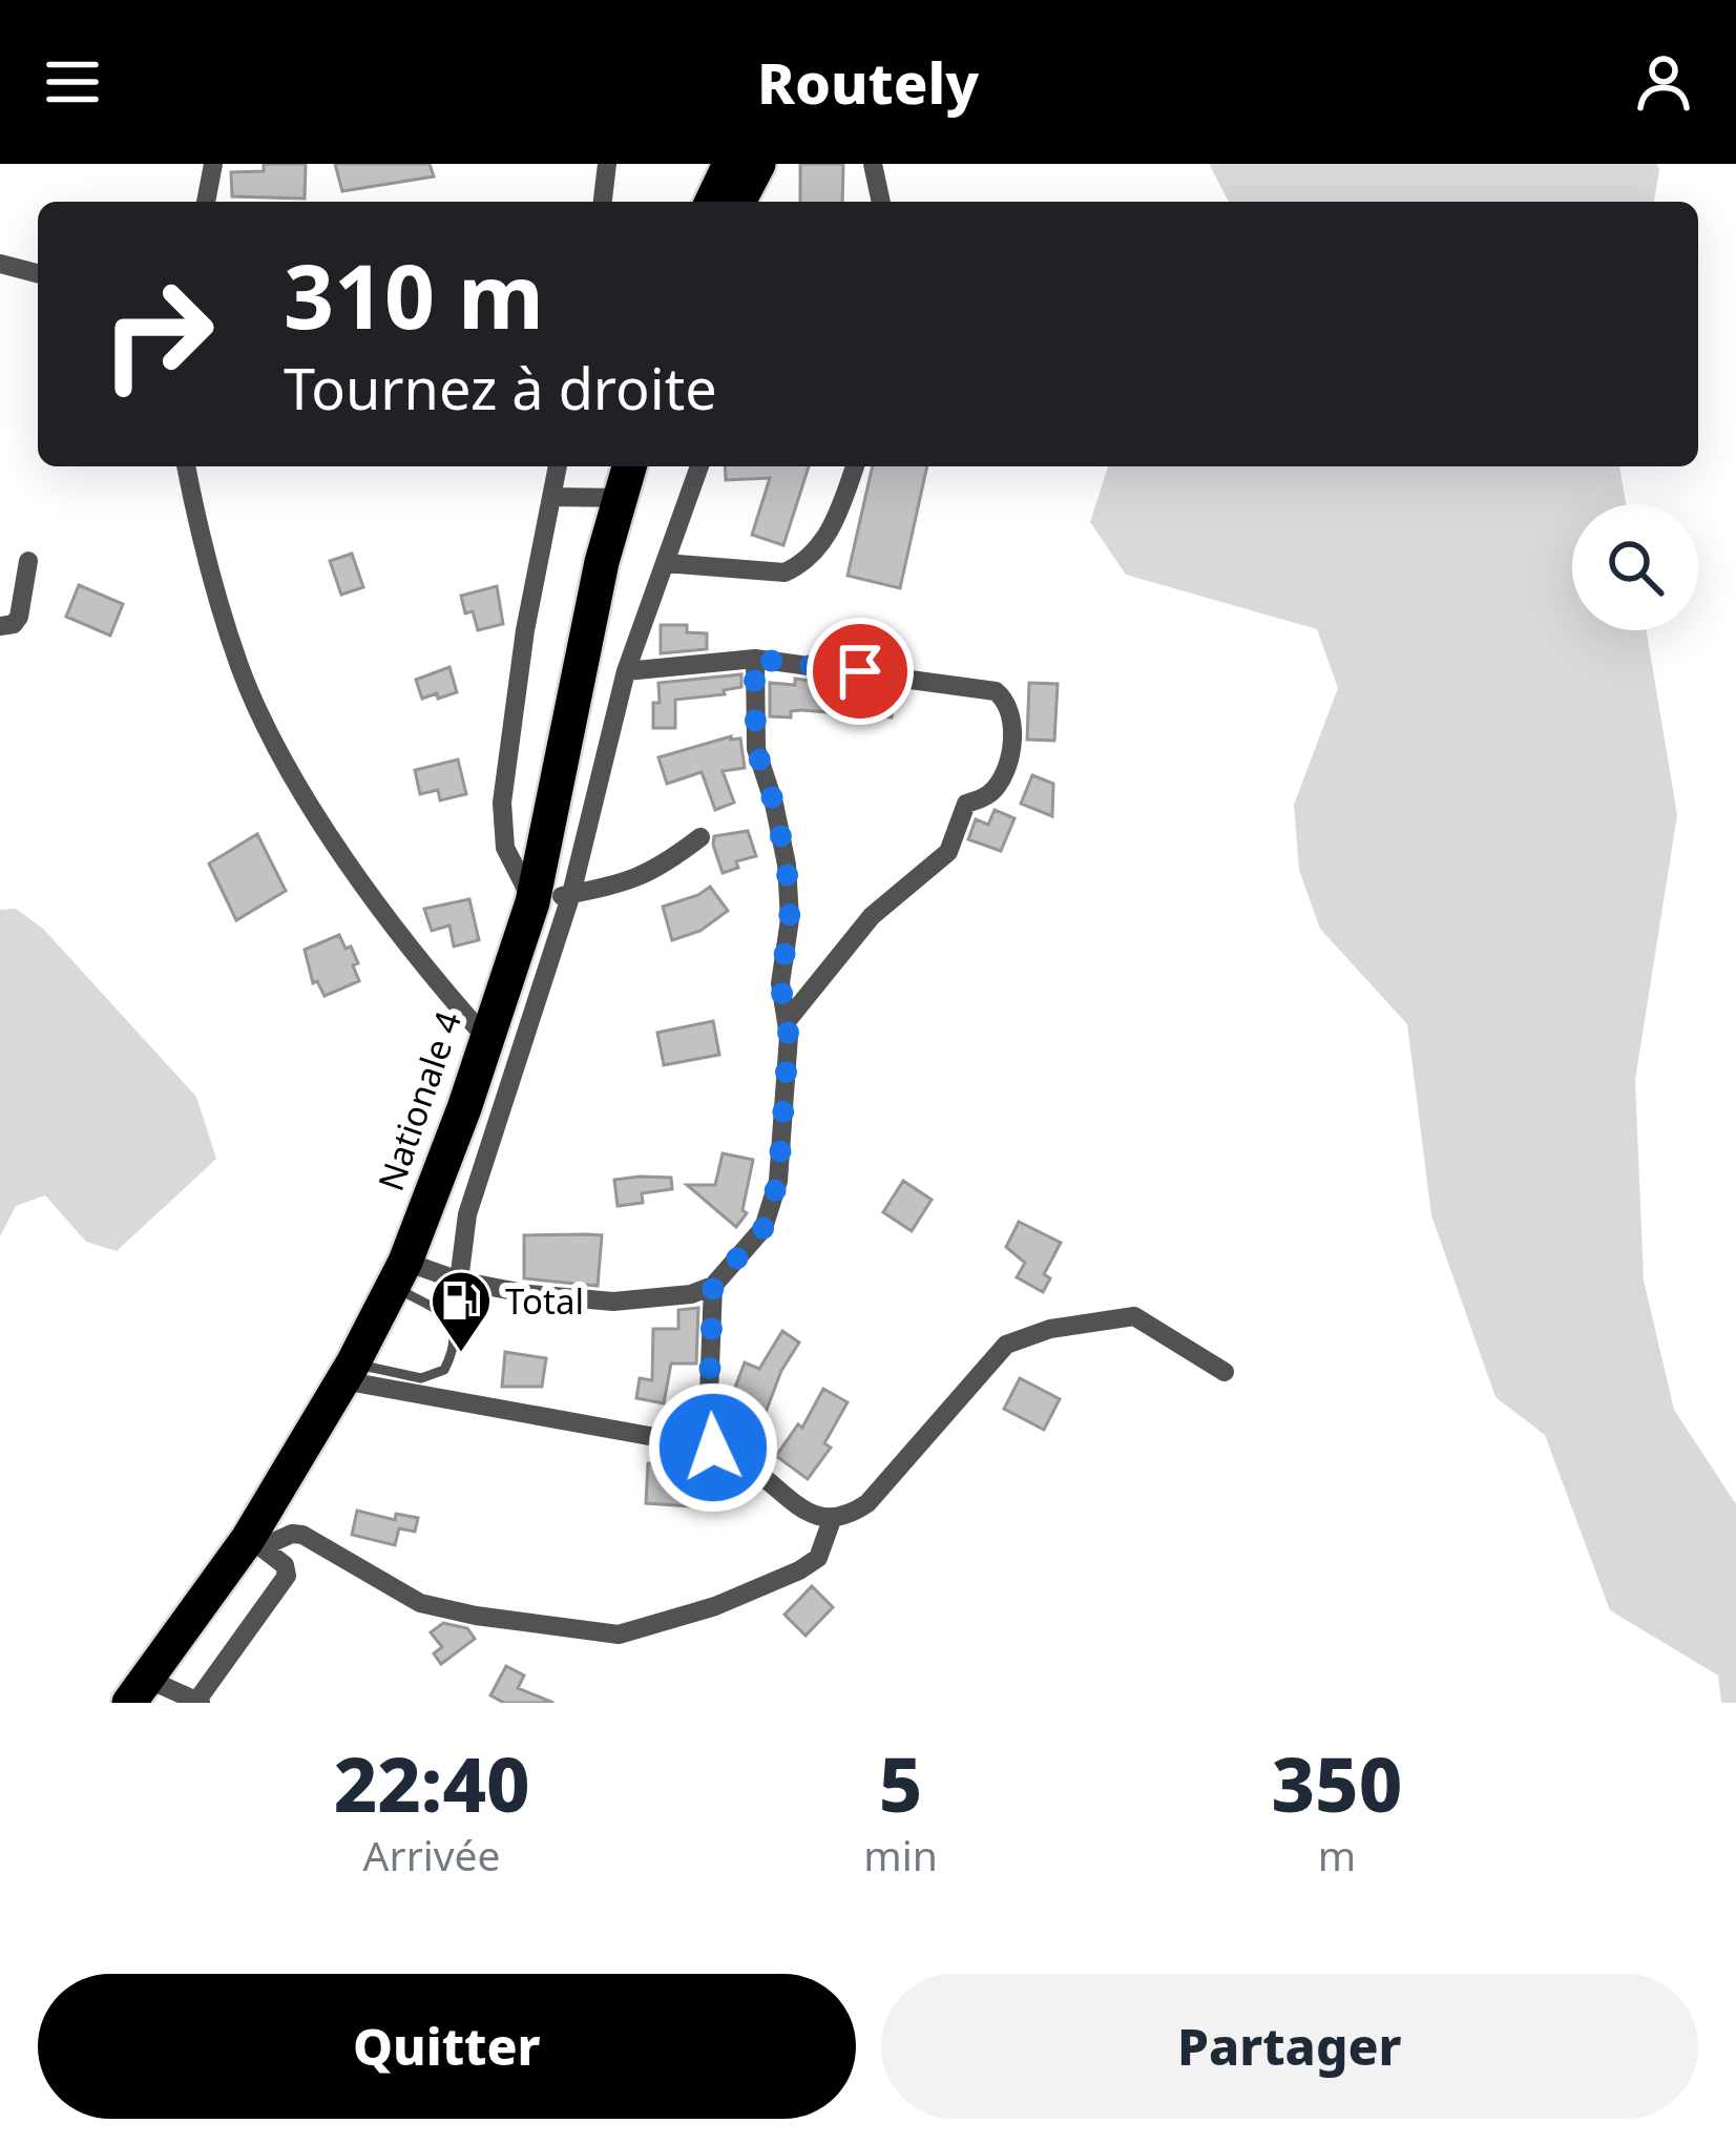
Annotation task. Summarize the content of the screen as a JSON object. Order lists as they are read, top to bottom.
{
  "streets": {
    "highway": ["Nationale 4"]
  },
  "places": {
    "fuel station": ["Total"]
  },
  "page": {
    "header": "Routely",
    "turn": ["310 m", "Tournez à droite"],
    "eta": [
      "22:40",
      "Arrivée",
      "5",
      "min",
      "350",
      "m"
    ],
    "buttons": ["Quitter", "Partager"]
  }
}
